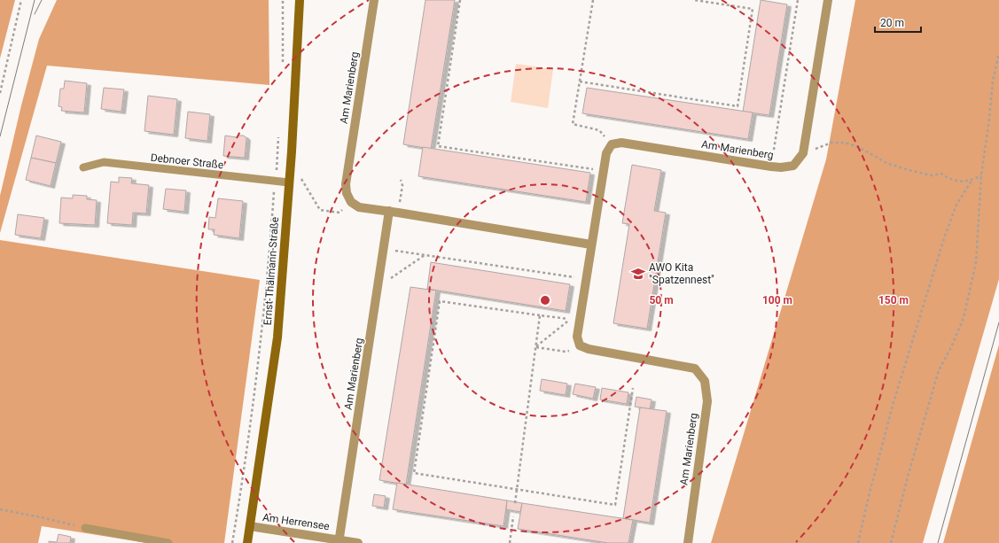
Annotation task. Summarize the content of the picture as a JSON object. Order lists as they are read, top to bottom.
{
  "streets": {
    "main road": ["Ernst-Thälmann-Straße"],
    "street": ["Am Marienberg", "Am Herrensee"],
    "lane": ["Debnoer Straße"]
  },
  "crossings": [
    ["Am Marienberg", "Am Herrensee"],
    ["Debnoer Straße", "Ernst-Thälmann-Straße"],
    ["Ernst-Thälmann-Straße", "Am Herrensee"]
  ],
  "places": {
    "school or university": ["AWO Kita \"Spatzennest\""]
  },
  "scale_bar": "20 m",
  "rings": ["50 m", "100 m", "150 m"]
}
